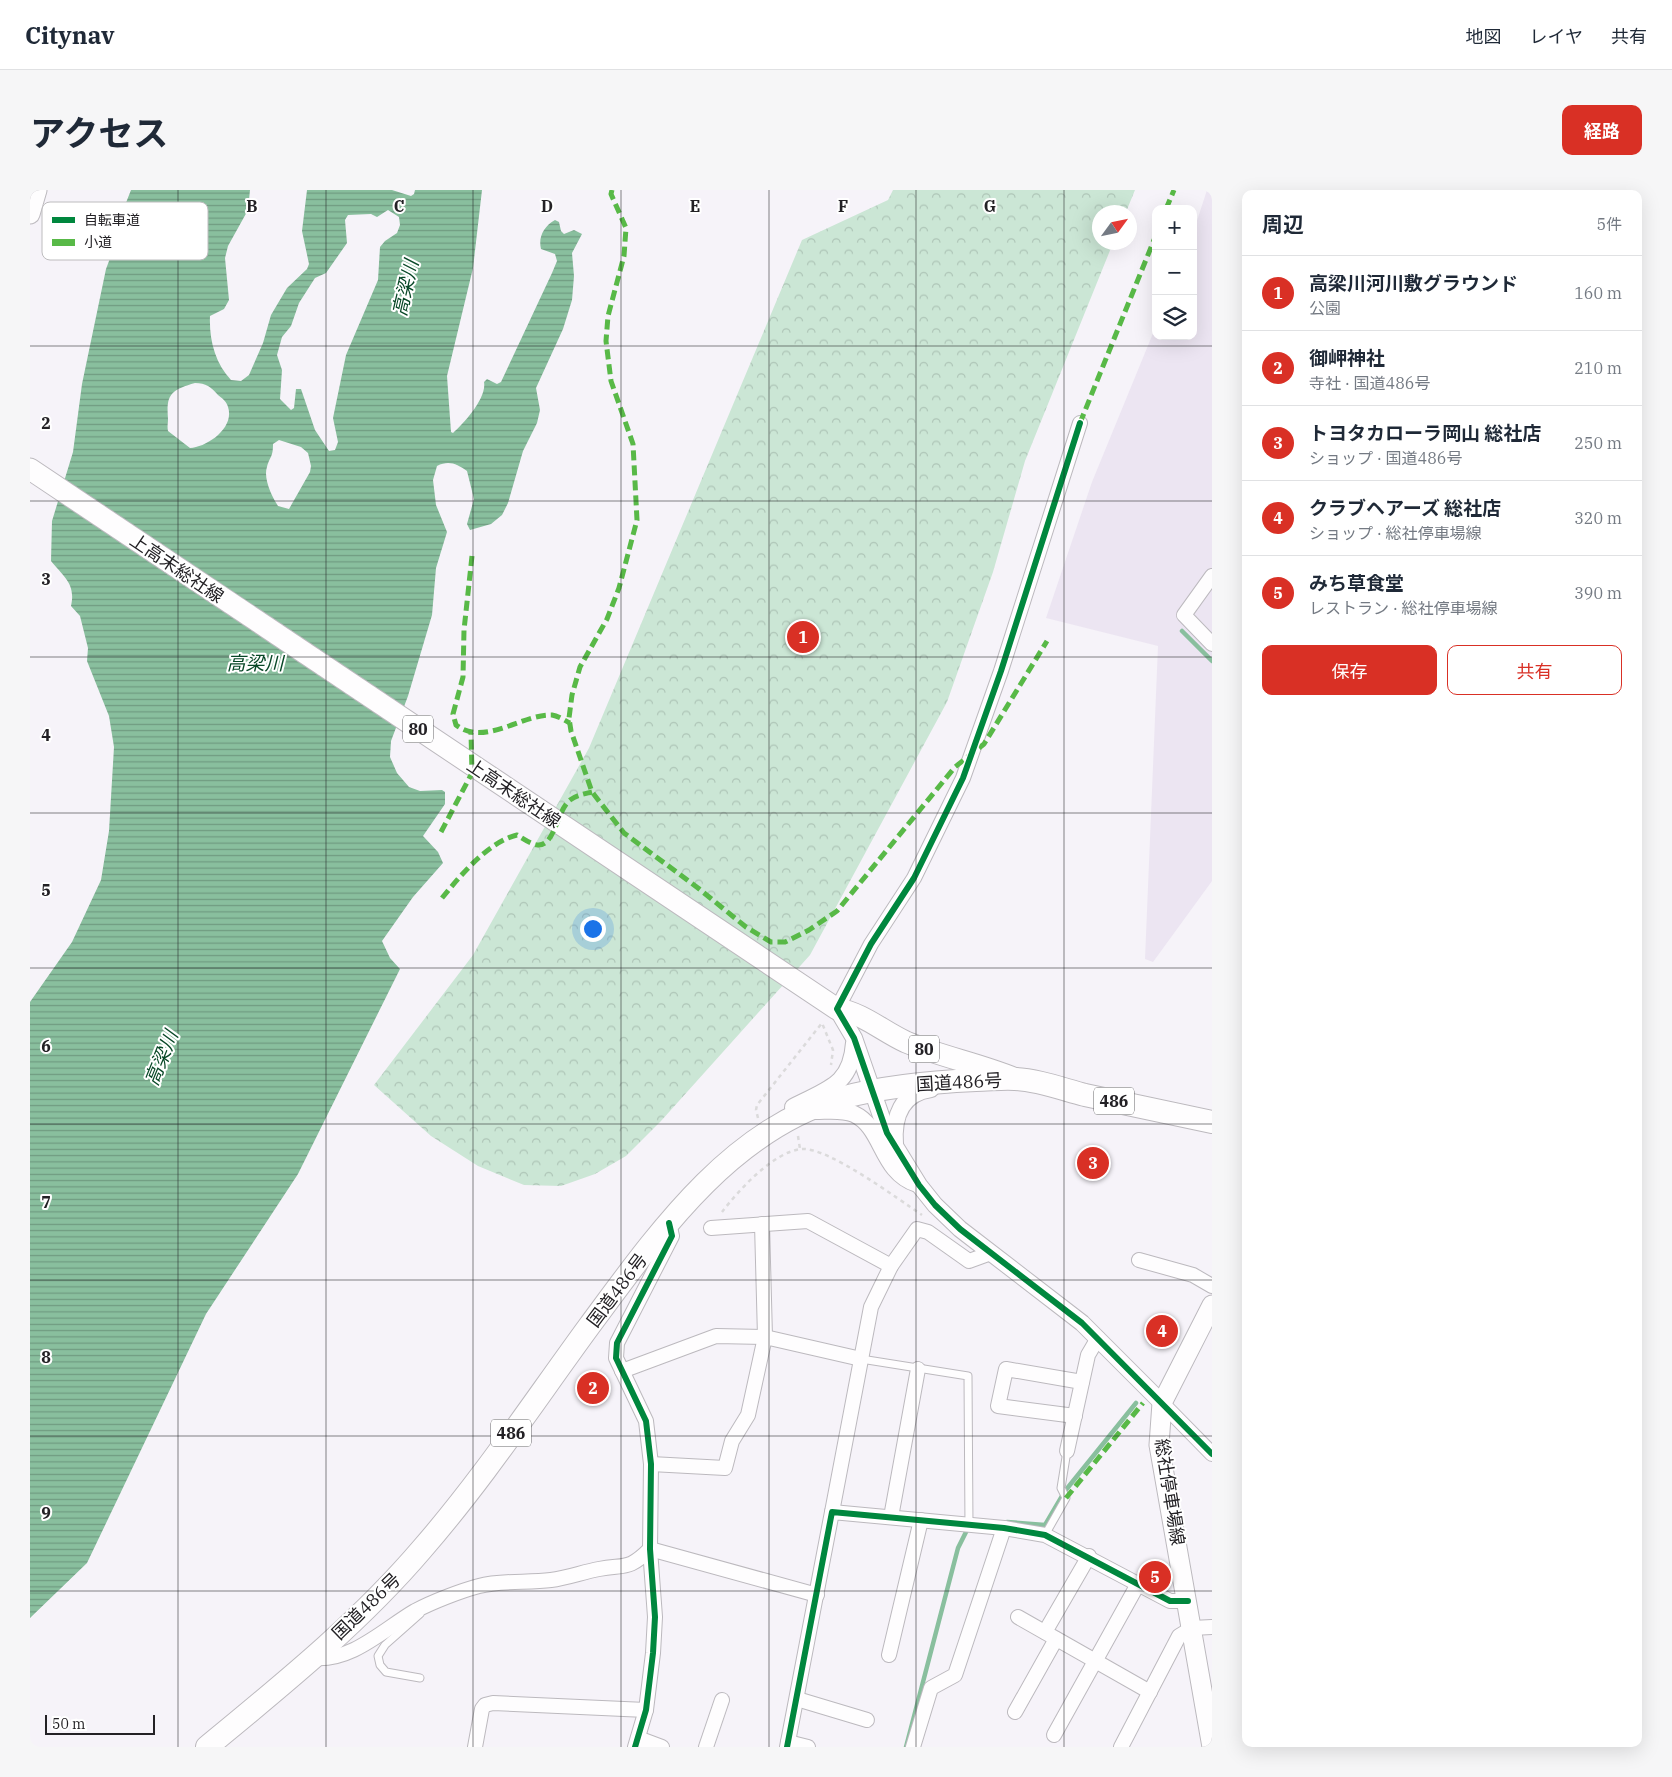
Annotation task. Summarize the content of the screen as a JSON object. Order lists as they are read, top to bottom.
{
  "streets": {
    "highway": ["国道486号", "486"],
    "main road": ["上高末総社線", "80", "総社停車場線"]
  },
  "crossings": [
    ["上高末総社線", "国道486号"]
  ],
  "water": ["高梁川"],
  "legend": ["自転車道", "小道"],
  "scale_bar": "50 m",
  "north": "top right",
  "page": {
    "header": "Citynav",
    "nav": ["地図", "レイヤ", "共有"],
    "title": "アクセス",
    "buttons": [
      "経路",
      ["保存", "共有"]
    ],
    "heading": ["周辺", "5件"],
    "map_buttons": ["+", "−"],
    "list": [
      {
        "mark": "1",
        "name": "高梁川河川敷グラウンド",
        "note": "公園",
        "value": "160 m"
      },
      {
        "mark": "2",
        "name": "御岬神社",
        "note": "寺社 · 国道486号",
        "value": "210 m"
      },
      {
        "mark": "3",
        "name": "トヨタカローラ岡山 総社店",
        "note": "ショップ · 国道486号",
        "value": "250 m"
      },
      {
        "mark": "4",
        "name": "クラブヘアーズ 総社店",
        "note": "ショップ · 総社停車場線",
        "value": "320 m"
      },
      {
        "mark": "5",
        "name": "みち草食堂",
        "note": "レストラン · 総社停車場線",
        "value": "390 m"
      }
    ],
    "pins": [
      "1",
      "3",
      "4",
      "2",
      "5"
    ],
    "scale": "50 m"
  },
  "grid": {
    "columns": [
      "B",
      "C",
      "D",
      "E",
      "F",
      "G"
    ],
    "rows": [
      "2",
      "3",
      "4",
      "5",
      "6",
      "7",
      "8",
      "9"
    ]
  }
}
